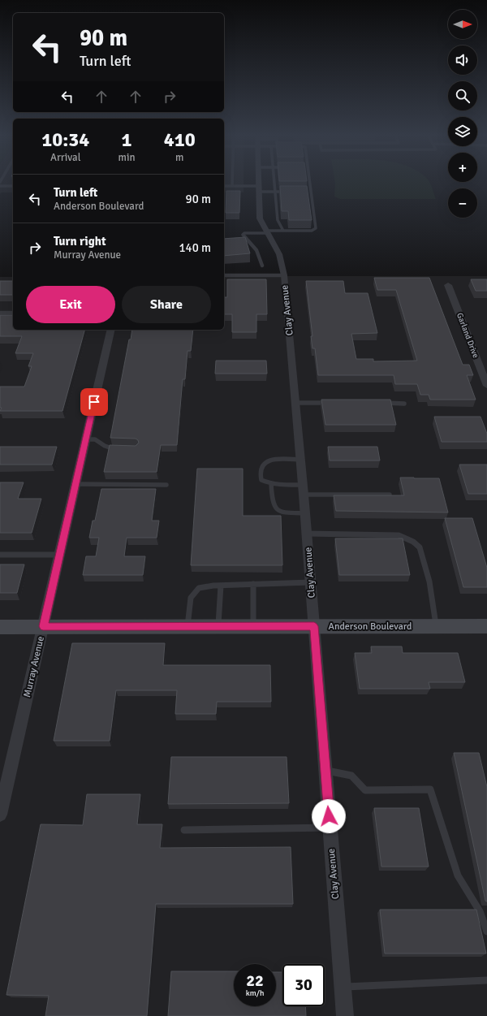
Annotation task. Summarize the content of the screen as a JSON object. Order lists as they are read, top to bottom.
{
  "streets": {
    "street": [
      "Clay Avenue",
      "Garland Drive",
      "Anderson Boulevard",
      "Murray Avenue"
    ]
  },
  "crossings": [
    ["Clay Avenue", "Anderson Boulevard"],
    ["Anderson Boulevard", "Murray Avenue"]
  ],
  "north": "right",
  "page": {
    "map_buttons": ["+", "−"],
    "turn": ["90 m", "Turn left"],
    "eta": [
      "10:34",
      "Arrival",
      "1",
      "min",
      "410",
      "m"
    ],
    "list": [
      {
        "name": "Turn left",
        "note": "Anderson Boulevard",
        "value": "90 m"
      },
      {
        "name": "Turn right",
        "note": "Murray Avenue",
        "value": "140 m"
      }
    ],
    "buttons": ["Exit", "Share"],
    "speed": "22 km/h",
    "limit": "30"
  }
}
